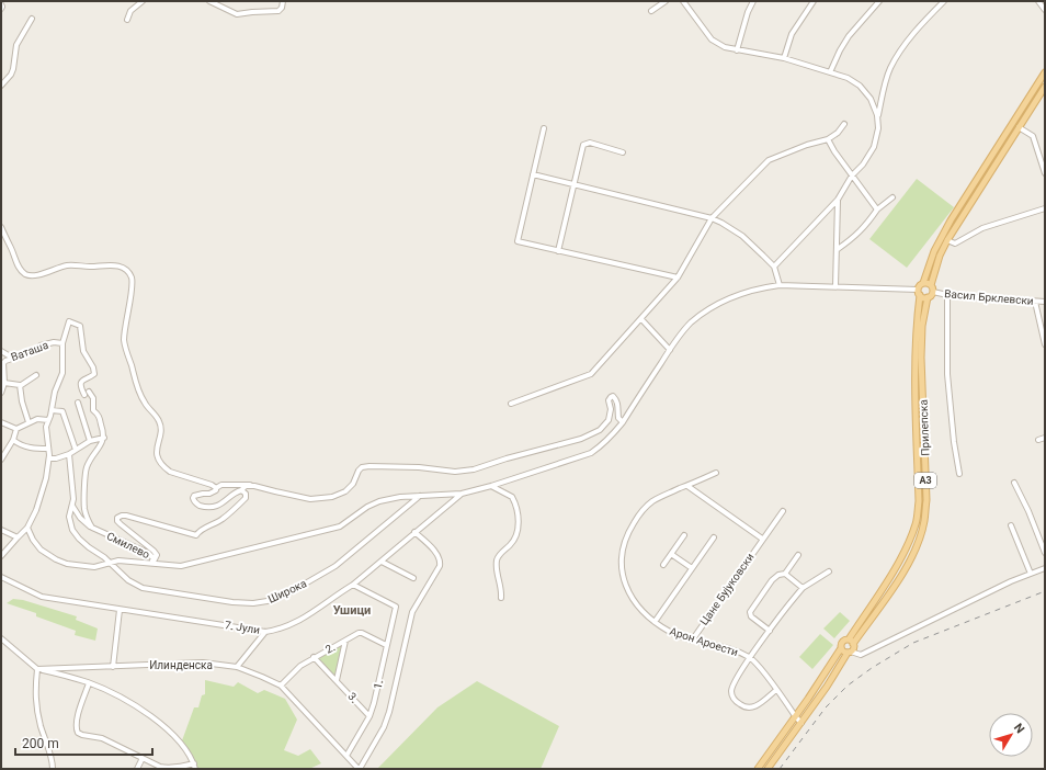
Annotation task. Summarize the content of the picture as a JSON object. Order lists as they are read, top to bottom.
{
  "streets": {
    "main road": ["Прилепска", "A3"],
    "street": [
      "Васил Брклевски",
      "Ваташа",
      "Смилево",
      "Цане Бујуковски",
      "Широка",
      "7. Јули",
      "Арон Ароести",
      "2.",
      "Илинденска",
      "1.",
      "3."
    ]
  },
  "crossings": [
    ["Васил Брклевски", "Прилепска"],
    ["Прилепска", "A3"],
    ["A3", "Арон Ароести"],
    ["Цане Бујуковски", "Арон Ароести"],
    ["7. Јули", "1."],
    ["2.", "Илинденска"],
    ["2.", "1."],
    ["2.", "3."],
    ["Илинденска", "1."],
    ["1.", "3."]
  ],
  "districts": ["Ушици"],
  "scale_bar": "200 m",
  "north": "top right"
}
